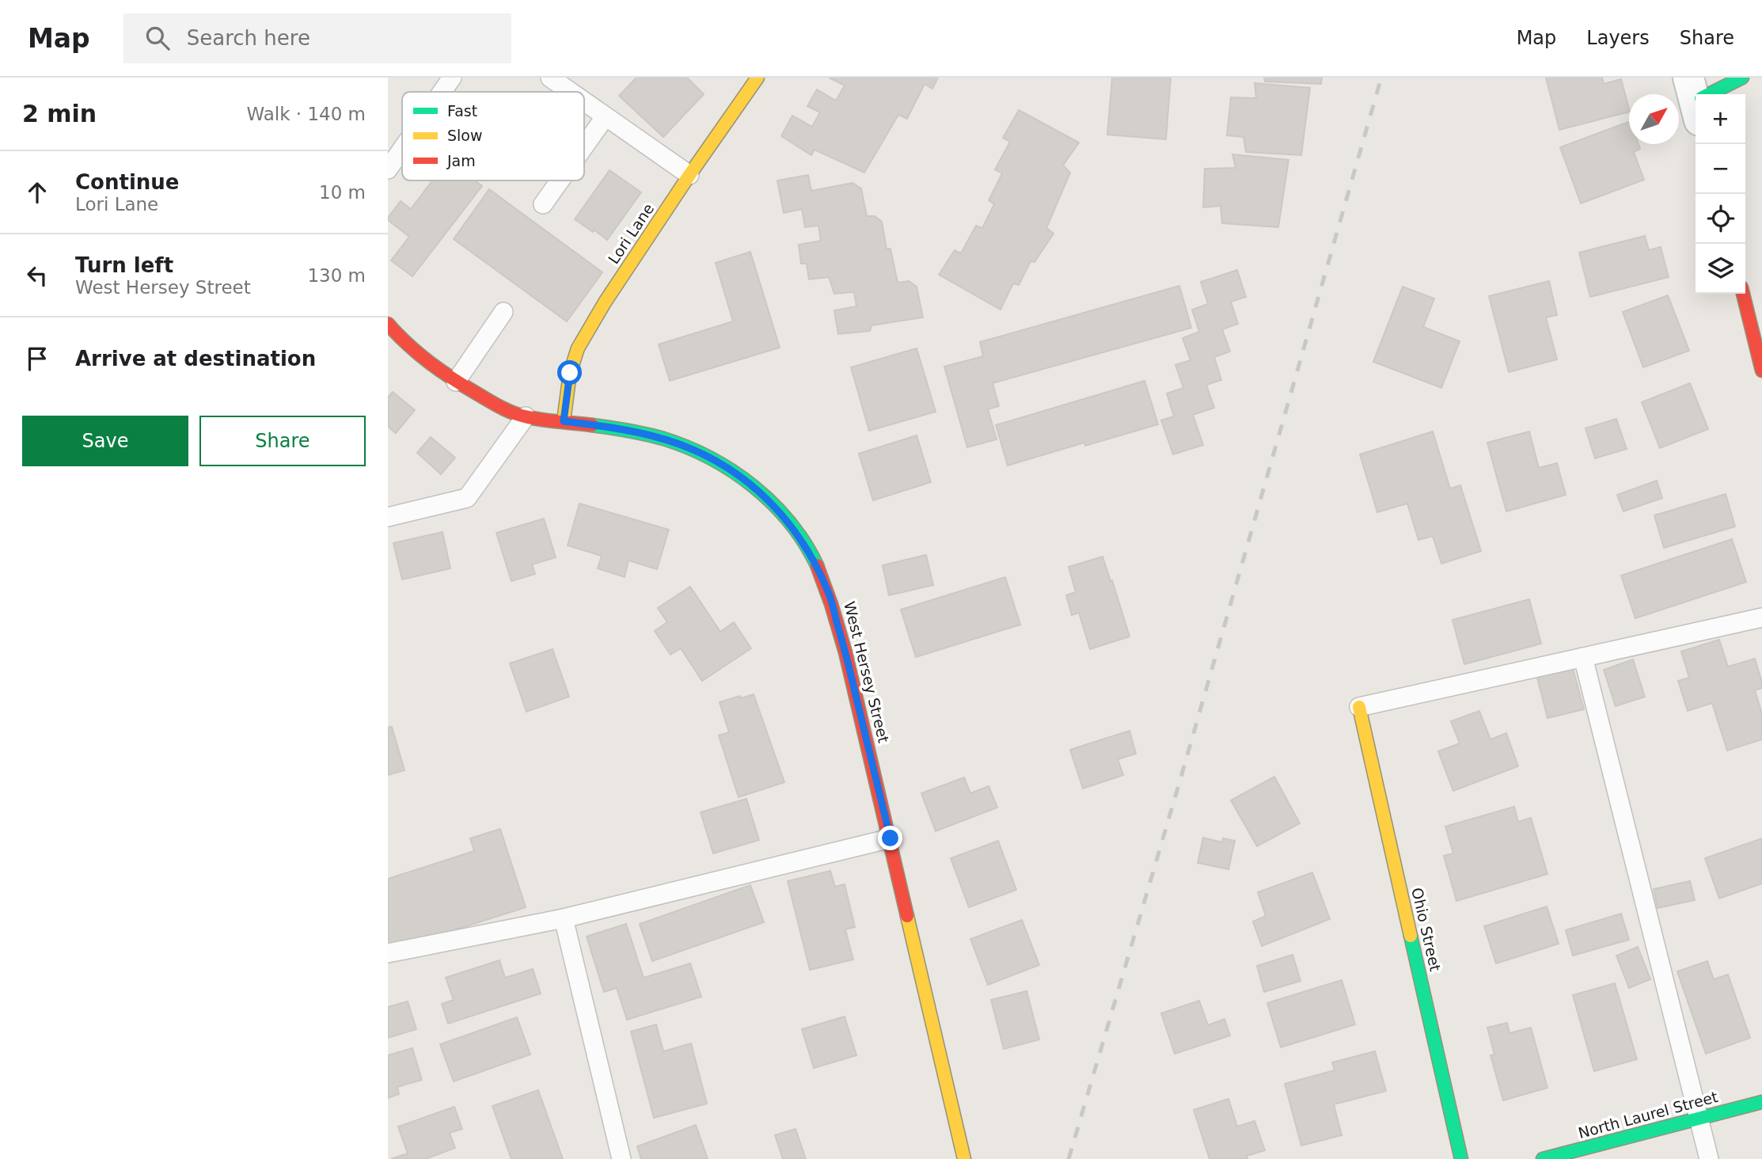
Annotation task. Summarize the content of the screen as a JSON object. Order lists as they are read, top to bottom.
{
  "streets": {
    "street": [
      "Lori Lane",
      "West Hersey Street",
      "Ohio Street",
      "North Laurel Street"
    ]
  },
  "crossings": [
    ["Lori Lane", "West Hersey Street"]
  ],
  "legend": ["Fast", "Slow", "Jam"],
  "north": "top right",
  "page": {
    "header": "Map",
    "search": "Search here",
    "nav": ["Map", "Layers", "Share"],
    "heading": ["2 min", "Walk · 140 m"],
    "map_buttons": ["+", "−"],
    "list": [
      ["Continue", "Lori Lane", "10 m"],
      ["Turn left", "West Hersey Street", "130 m"],
      "Arrive at destination"
    ],
    "buttons": ["Save", "Share"]
  }
}
